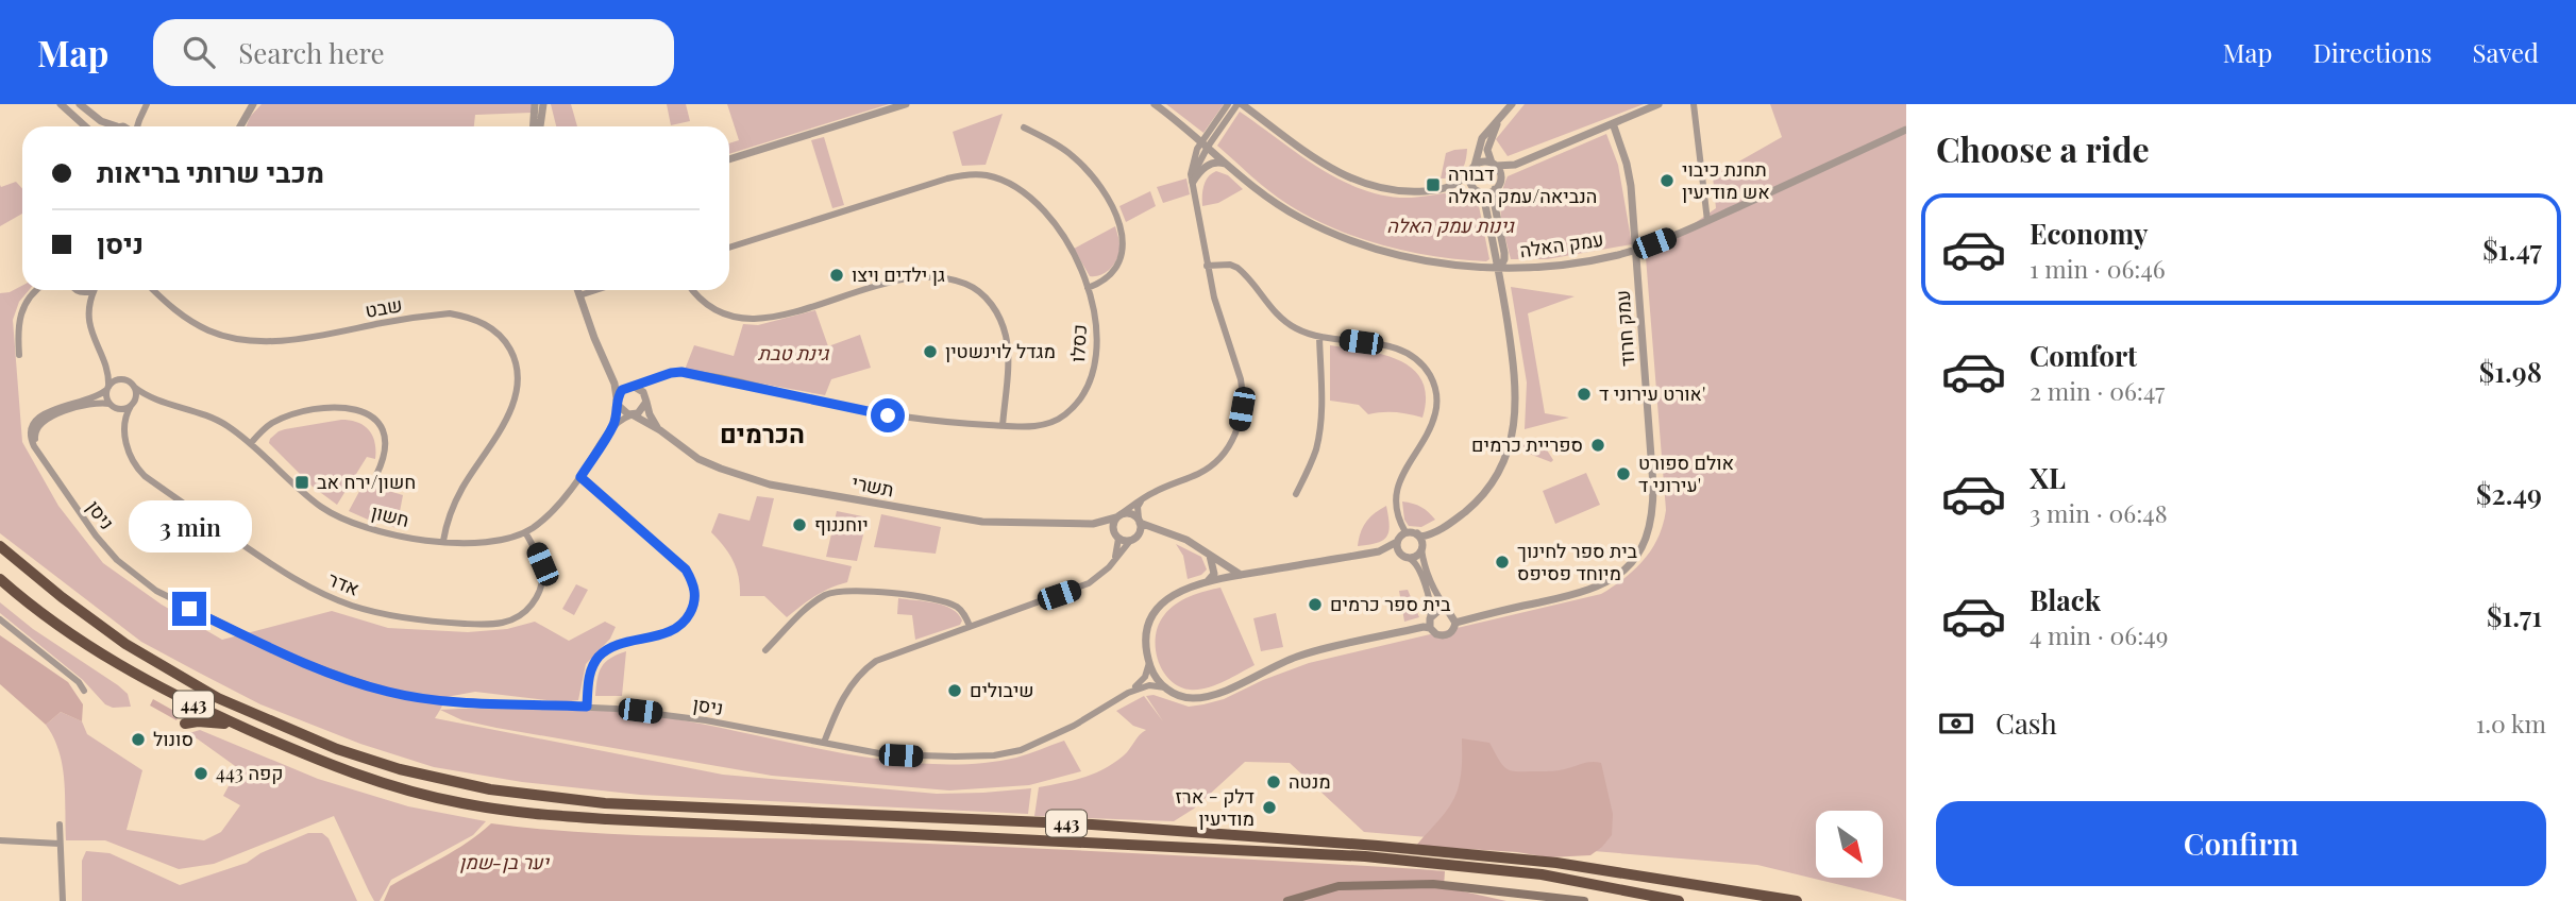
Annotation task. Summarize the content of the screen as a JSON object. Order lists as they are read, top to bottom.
{
  "streets": {
    "highway": ["443"],
    "street": [
      "עמק האלה",
      "שבט",
      "עמק חרוד",
      "כסלו",
      "תשרי",
      "ניסן",
      "חשון",
      "אדר"
    ]
  },
  "crossings": [
    ["עמק האלה", "עמק חרוד"],
    ["שבט", "חשון"],
    ["כסלו", "תשרי"],
    ["כסלו", "חשון"],
    ["תשרי", "חשון"],
    ["ניסן", "חשון"],
    ["ניסן", "אדר"],
    ["חשון", "אדר"]
  ],
  "districts": ["הכרמים"],
  "parks": ["גינות עמק האלה", "גינת טבת", "יער בן-שמן"],
  "places": {
    "other": [
      "תחנת כיבוי אש מודיעין",
      "גן ילדים ויצו",
      "מגדל לוינשטין",
      "אורט עירוני ד'",
      "ספריית כרמים",
      "אולם ספורט עירוני ד'",
      "יוחננוף",
      "בית ספר לחינוך מיוחד פסיפס",
      "בית ספר כרמים",
      "שיבולים",
      "סונול",
      "קפה 443",
      "מנטה",
      "דלק - ארז מודיעין"
    ],
    "transit": ["דבורה הנביאה/עמק האלה", "חשון/ירח אב"]
  },
  "north": "bottom right",
  "page": {
    "header": "Map",
    "search": "Search here",
    "nav": ["Map", "Directions", "Saved"],
    "heading": "Choose a ride",
    "banner": ["מכבי שרותי בריאות", "ניסן"],
    "list": [
      {
        "name": "Economy",
        "note": "1 min · 06:46",
        "value": "$1.47"
      },
      {
        "name": "Comfort",
        "note": "2 min · 06:47",
        "value": "$1.98"
      },
      {
        "name": "XL",
        "note": "3 min · 06:48",
        "value": "$2.49"
      },
      {
        "name": "Black",
        "note": "4 min · 06:49",
        "value": "$1.71"
      }
    ],
    "bubble": "3 min",
    "pay": ["Cash", "1.0 km"],
    "buttons": "Confirm"
  }
}
